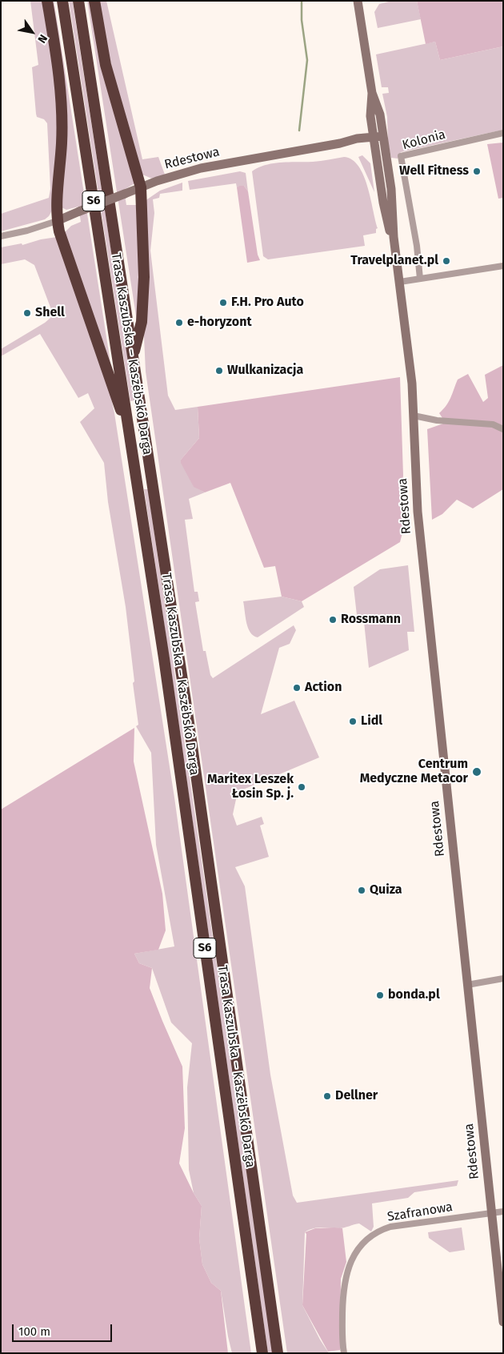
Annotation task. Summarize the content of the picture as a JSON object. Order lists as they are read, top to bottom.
{
  "streets": {
    "highway": ["S6", "Trasa Kaszubska – Kaszëbskô Darga"],
    "street": ["Kolonia", "Rdestowa", "Szafranowa"]
  },
  "crossings": [
    ["Rdestowa", "Szafranowa"]
  ],
  "places": [
    "Well Fitness",
    "Travelplanet.pl",
    "F.H. Pro Auto",
    "Shell",
    "e-horyzont",
    "Wulkanizacja",
    "Rossmann",
    "Action",
    "Lidl",
    "Centrum Medyczne Metacor",
    "Maritex Leszek Łosin Sp. j.",
    "Quiza",
    "bonda.pl",
    "Dellner"
  ],
  "scale_bar": "100 m",
  "north": "bottom right"
}
